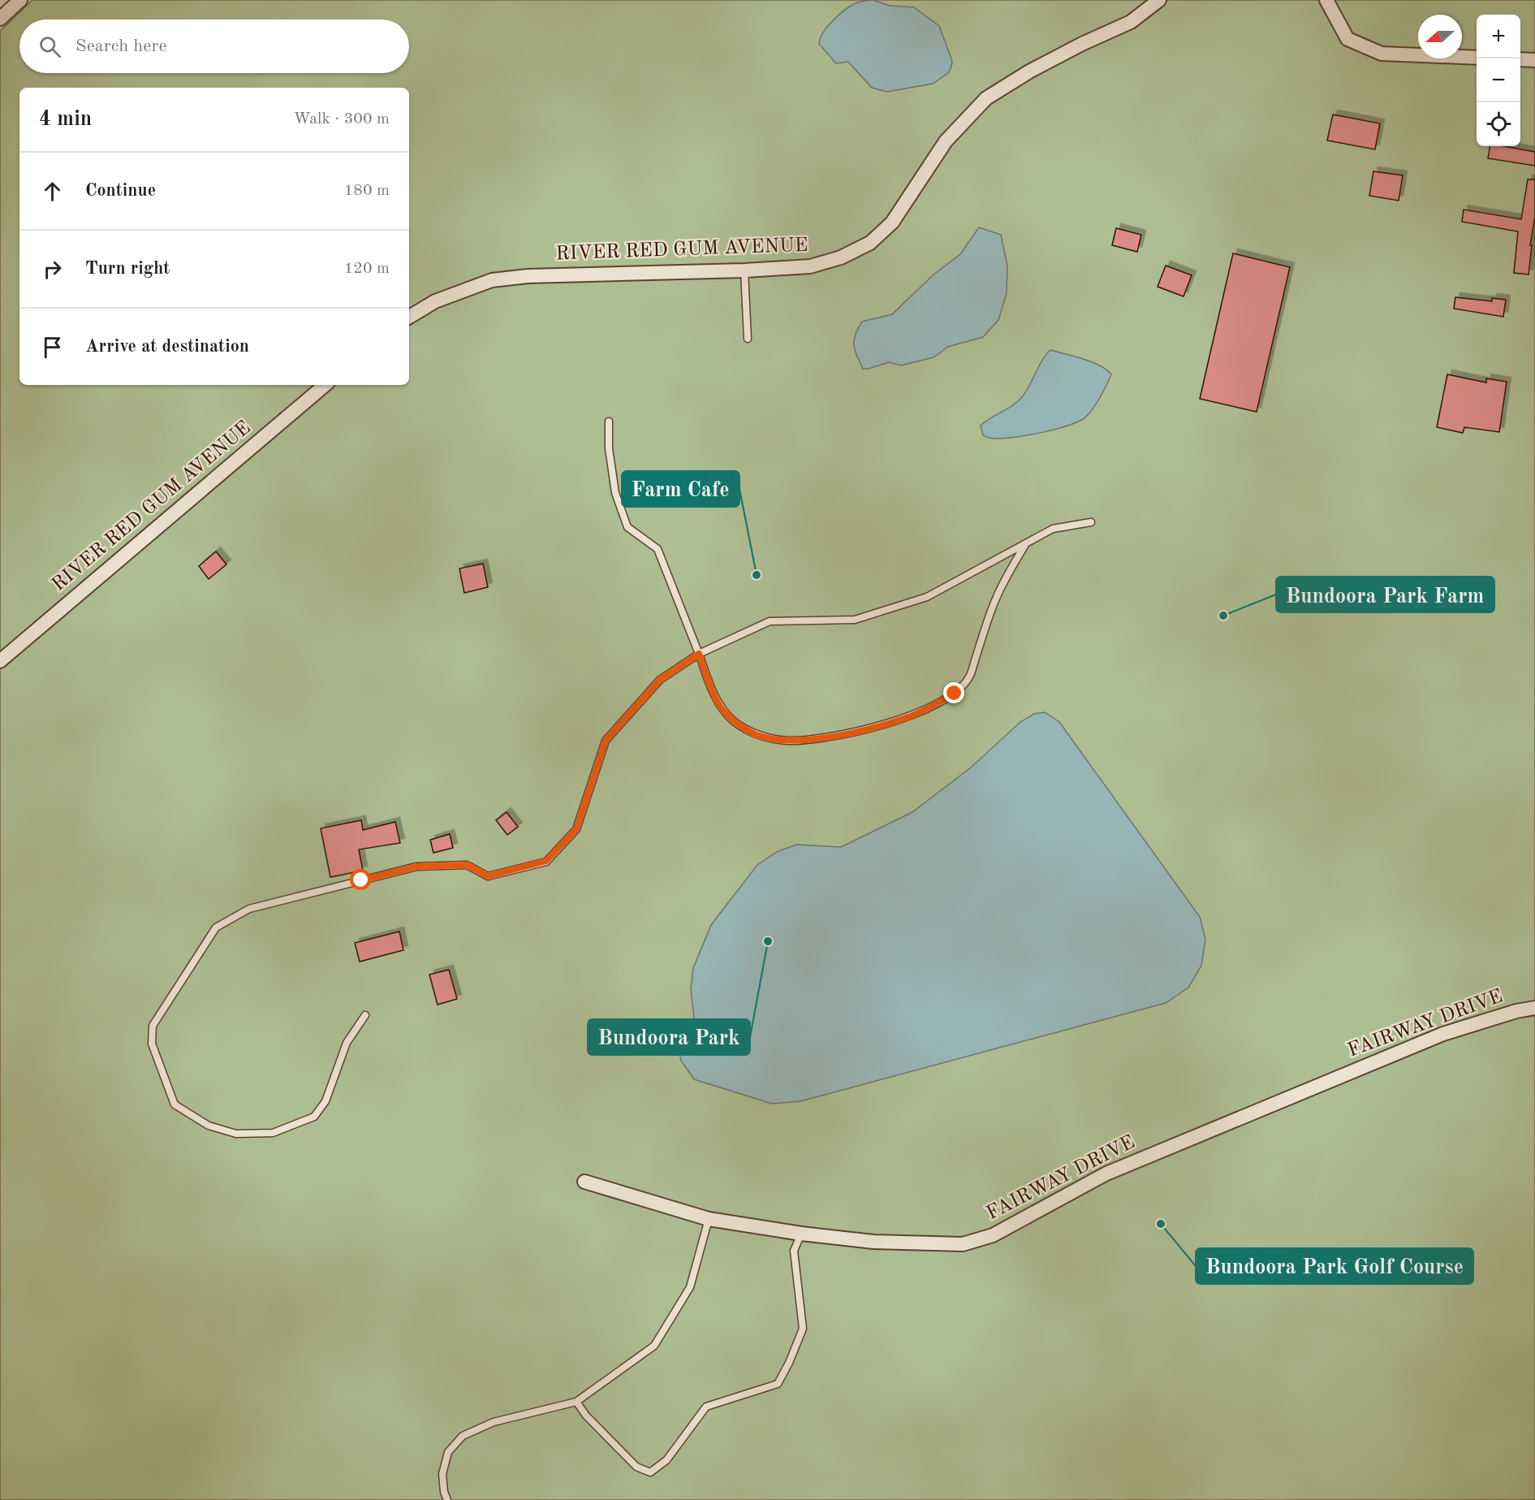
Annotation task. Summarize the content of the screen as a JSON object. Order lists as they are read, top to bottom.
{
  "streets": {
    "street": ["RIVER RED GUM AVENUE", "FAIRWAY DRIVE"]
  },
  "places": [
    "Farm Cafe",
    "Bundoora Park Farm",
    "Bundoora Park",
    "Bundoora Park Golf Course"
  ],
  "north": "left",
  "page": {
    "map_buttons": ["+", "−"],
    "search": "Search here",
    "heading": ["4 min", "Walk · 300 m"],
    "list": [
      ["Continue", "180 m"],
      ["Turn right", "120 m"],
      "Arrive at destination"
    ]
  }
}
